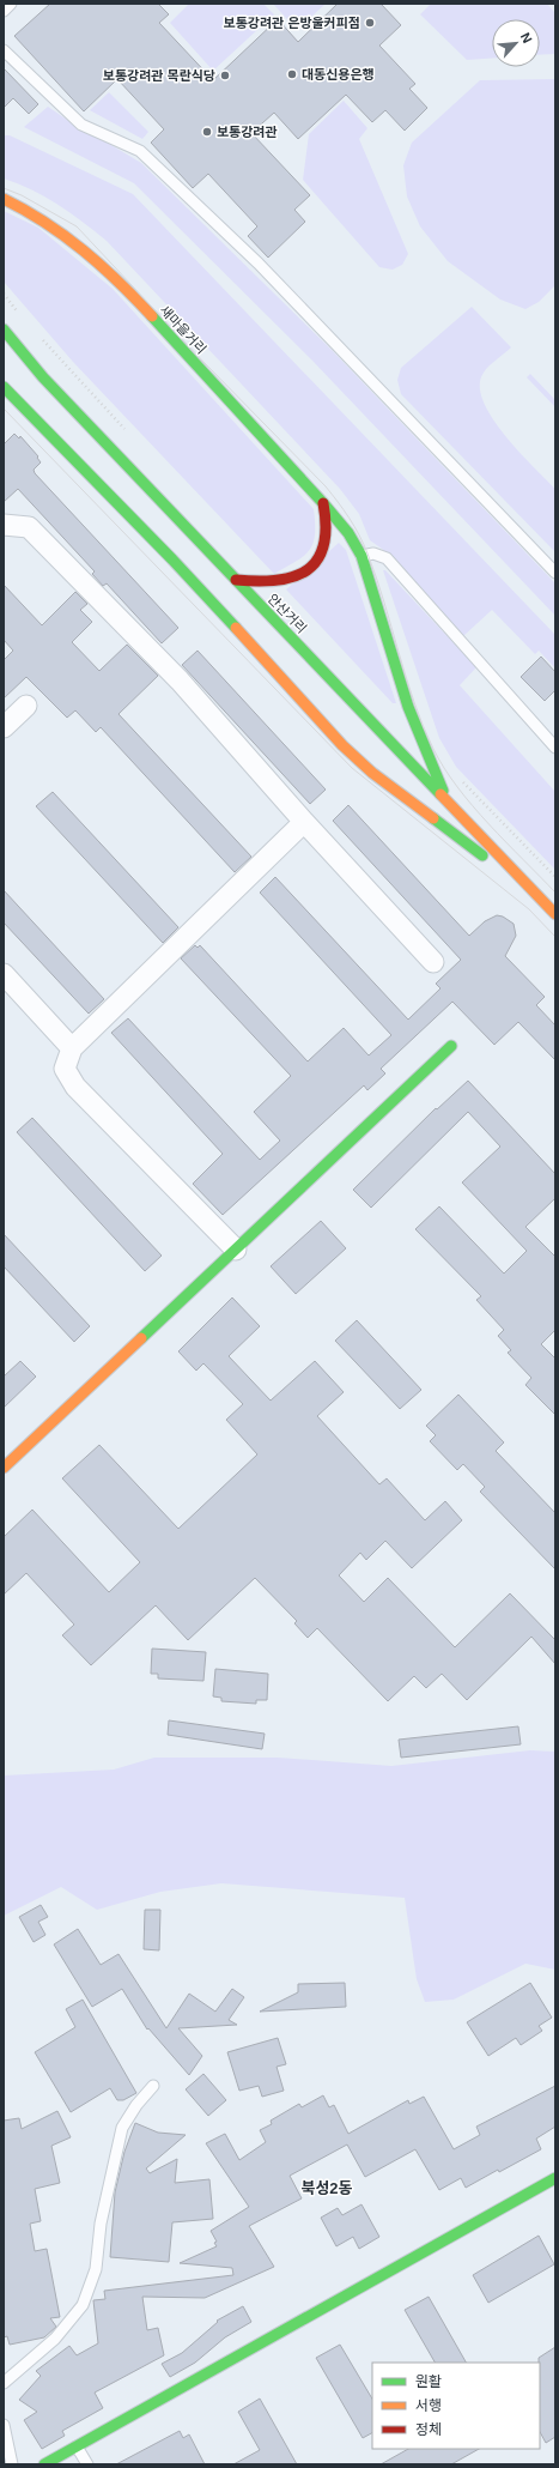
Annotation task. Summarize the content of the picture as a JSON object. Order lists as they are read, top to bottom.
{
  "streets": {
    "main road": ["새마을거리", "안산거리"]
  },
  "crossings": [
    ["새마을거리", "안산거리"]
  ],
  "districts": ["북성2동"],
  "places": [
    "보통강려관 은방울커피점",
    "대동신용은행",
    "보통강려관 목란식당",
    "보통강려관"
  ],
  "legend": ["원활", "서행", "정체"],
  "north": "top right"
}
